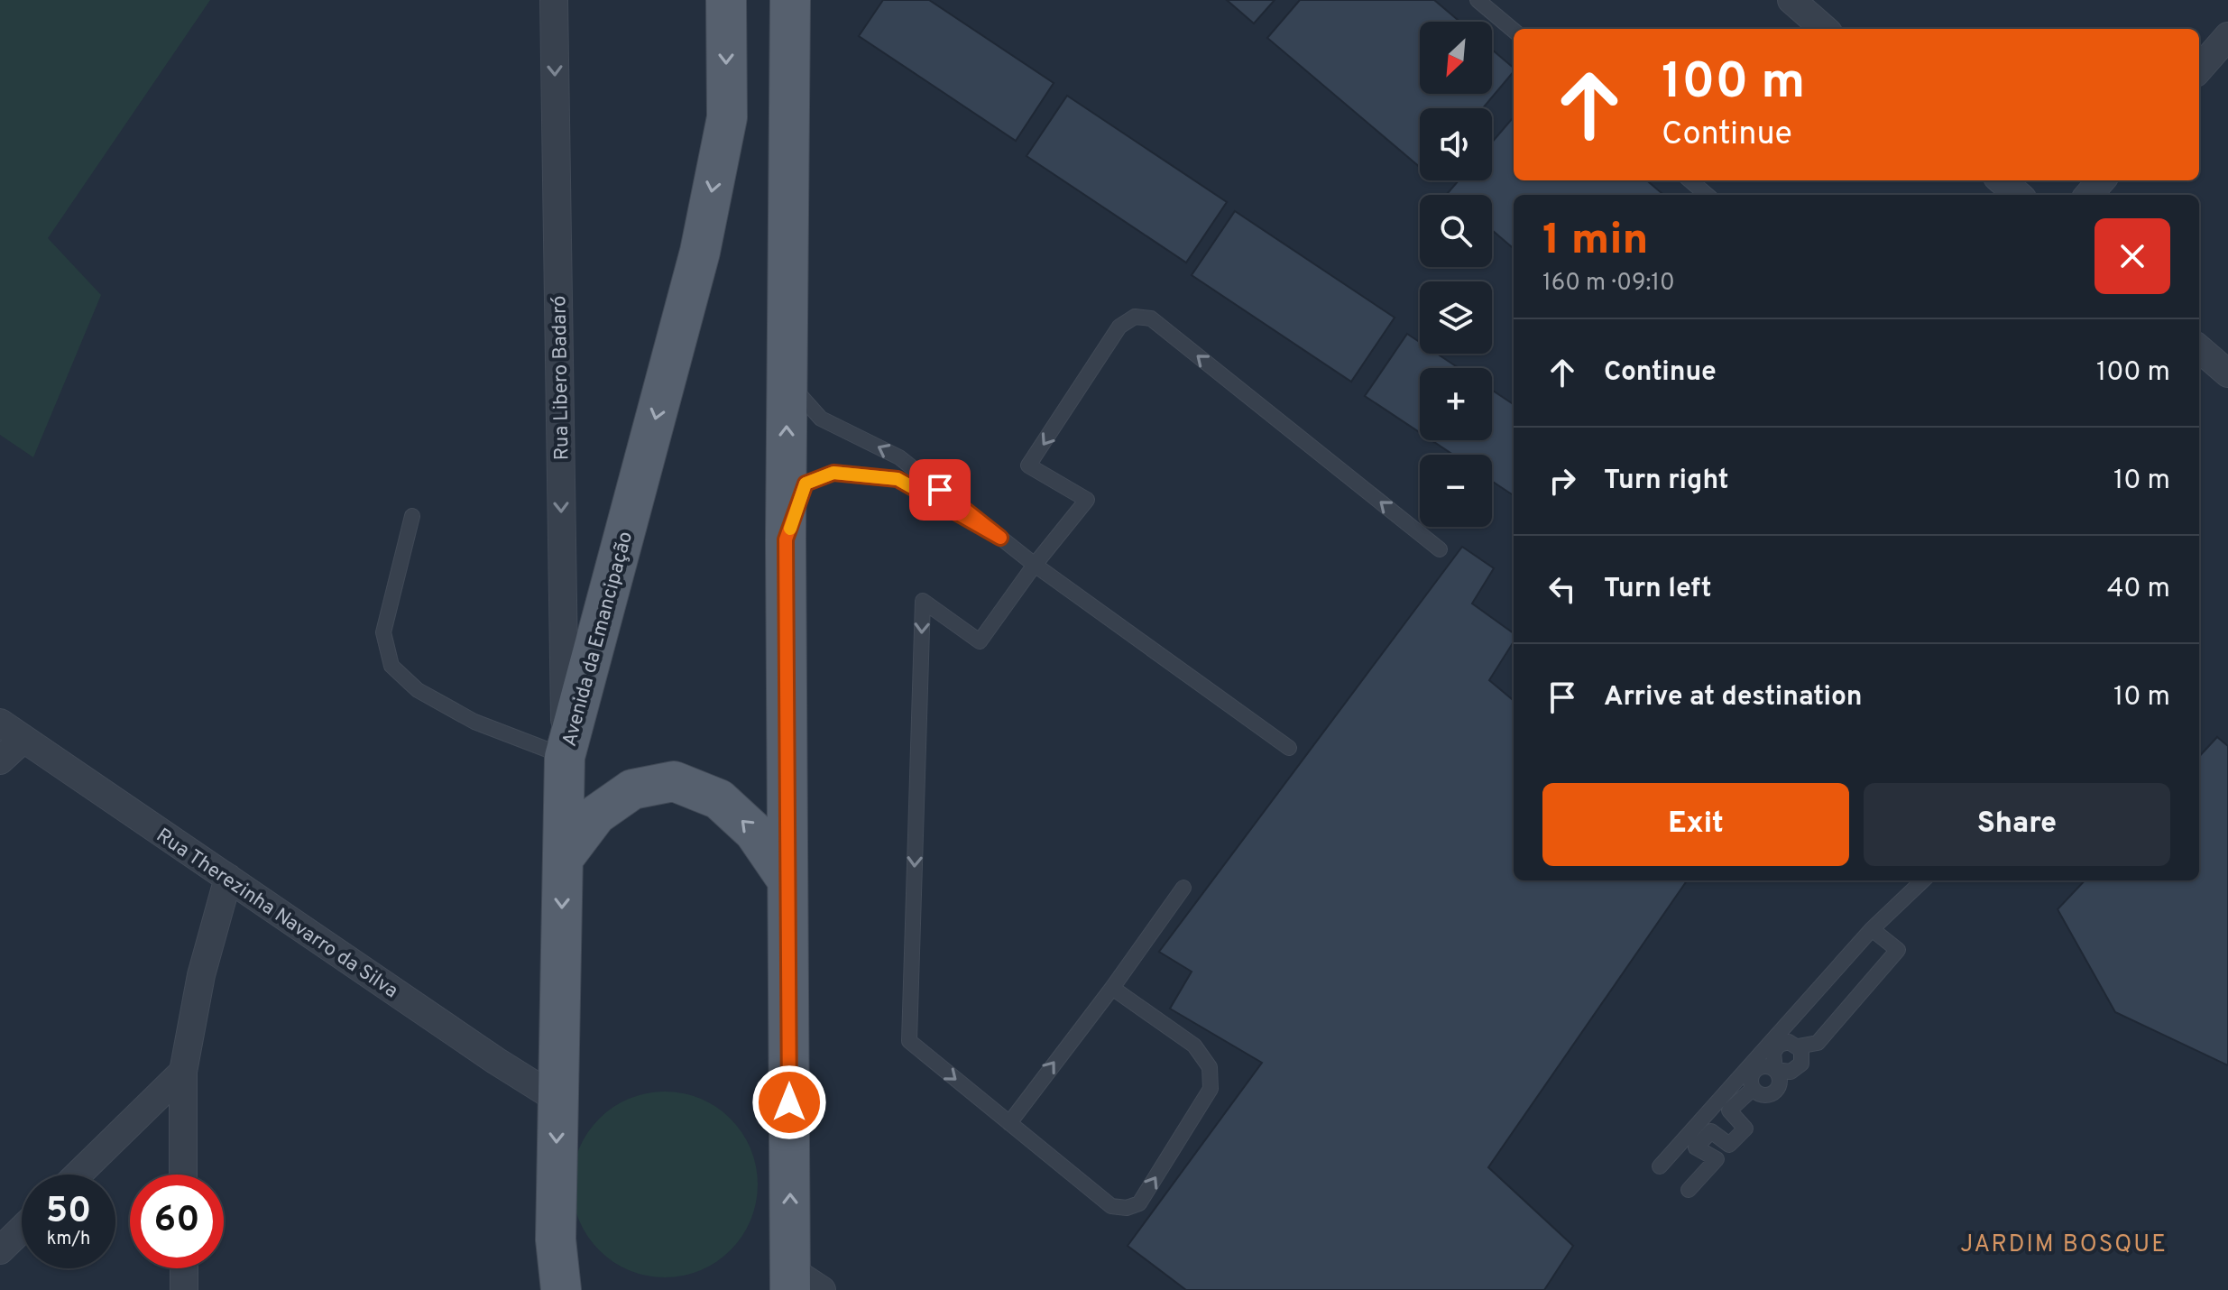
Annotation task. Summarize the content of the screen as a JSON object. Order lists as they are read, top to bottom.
{
  "streets": {
    "main road": ["Avenida da Emancipação"],
    "street": ["Rua Libero Badaró", "Rua Therezinha Navarro da Silva"]
  },
  "crossings": [
    ["Rua Libero Badaró", "Avenida da Emancipação"],
    ["Avenida da Emancipação", "Rua Therezinha Navarro da Silva"]
  ],
  "one_way": ["Rua Libero Badaró"],
  "districts": ["JARDIM BOSQUE"],
  "north": "bottom left",
  "page": {
    "map_buttons": ["+", "−"],
    "turn": ["100 m", "Continue"],
    "heading": ["1 min", "160 m · 09:10"],
    "list": [
      {
        "name": "Continue",
        "value": "100 m"
      },
      {
        "name": "Turn right",
        "value": "10 m"
      },
      {
        "name": "Turn left",
        "value": "40 m"
      },
      {
        "name": "Arrive at destination",
        "value": "10 m"
      }
    ],
    "buttons": ["Exit", "Share"],
    "speed": "50 km/h",
    "limit": "60"
  }
}
